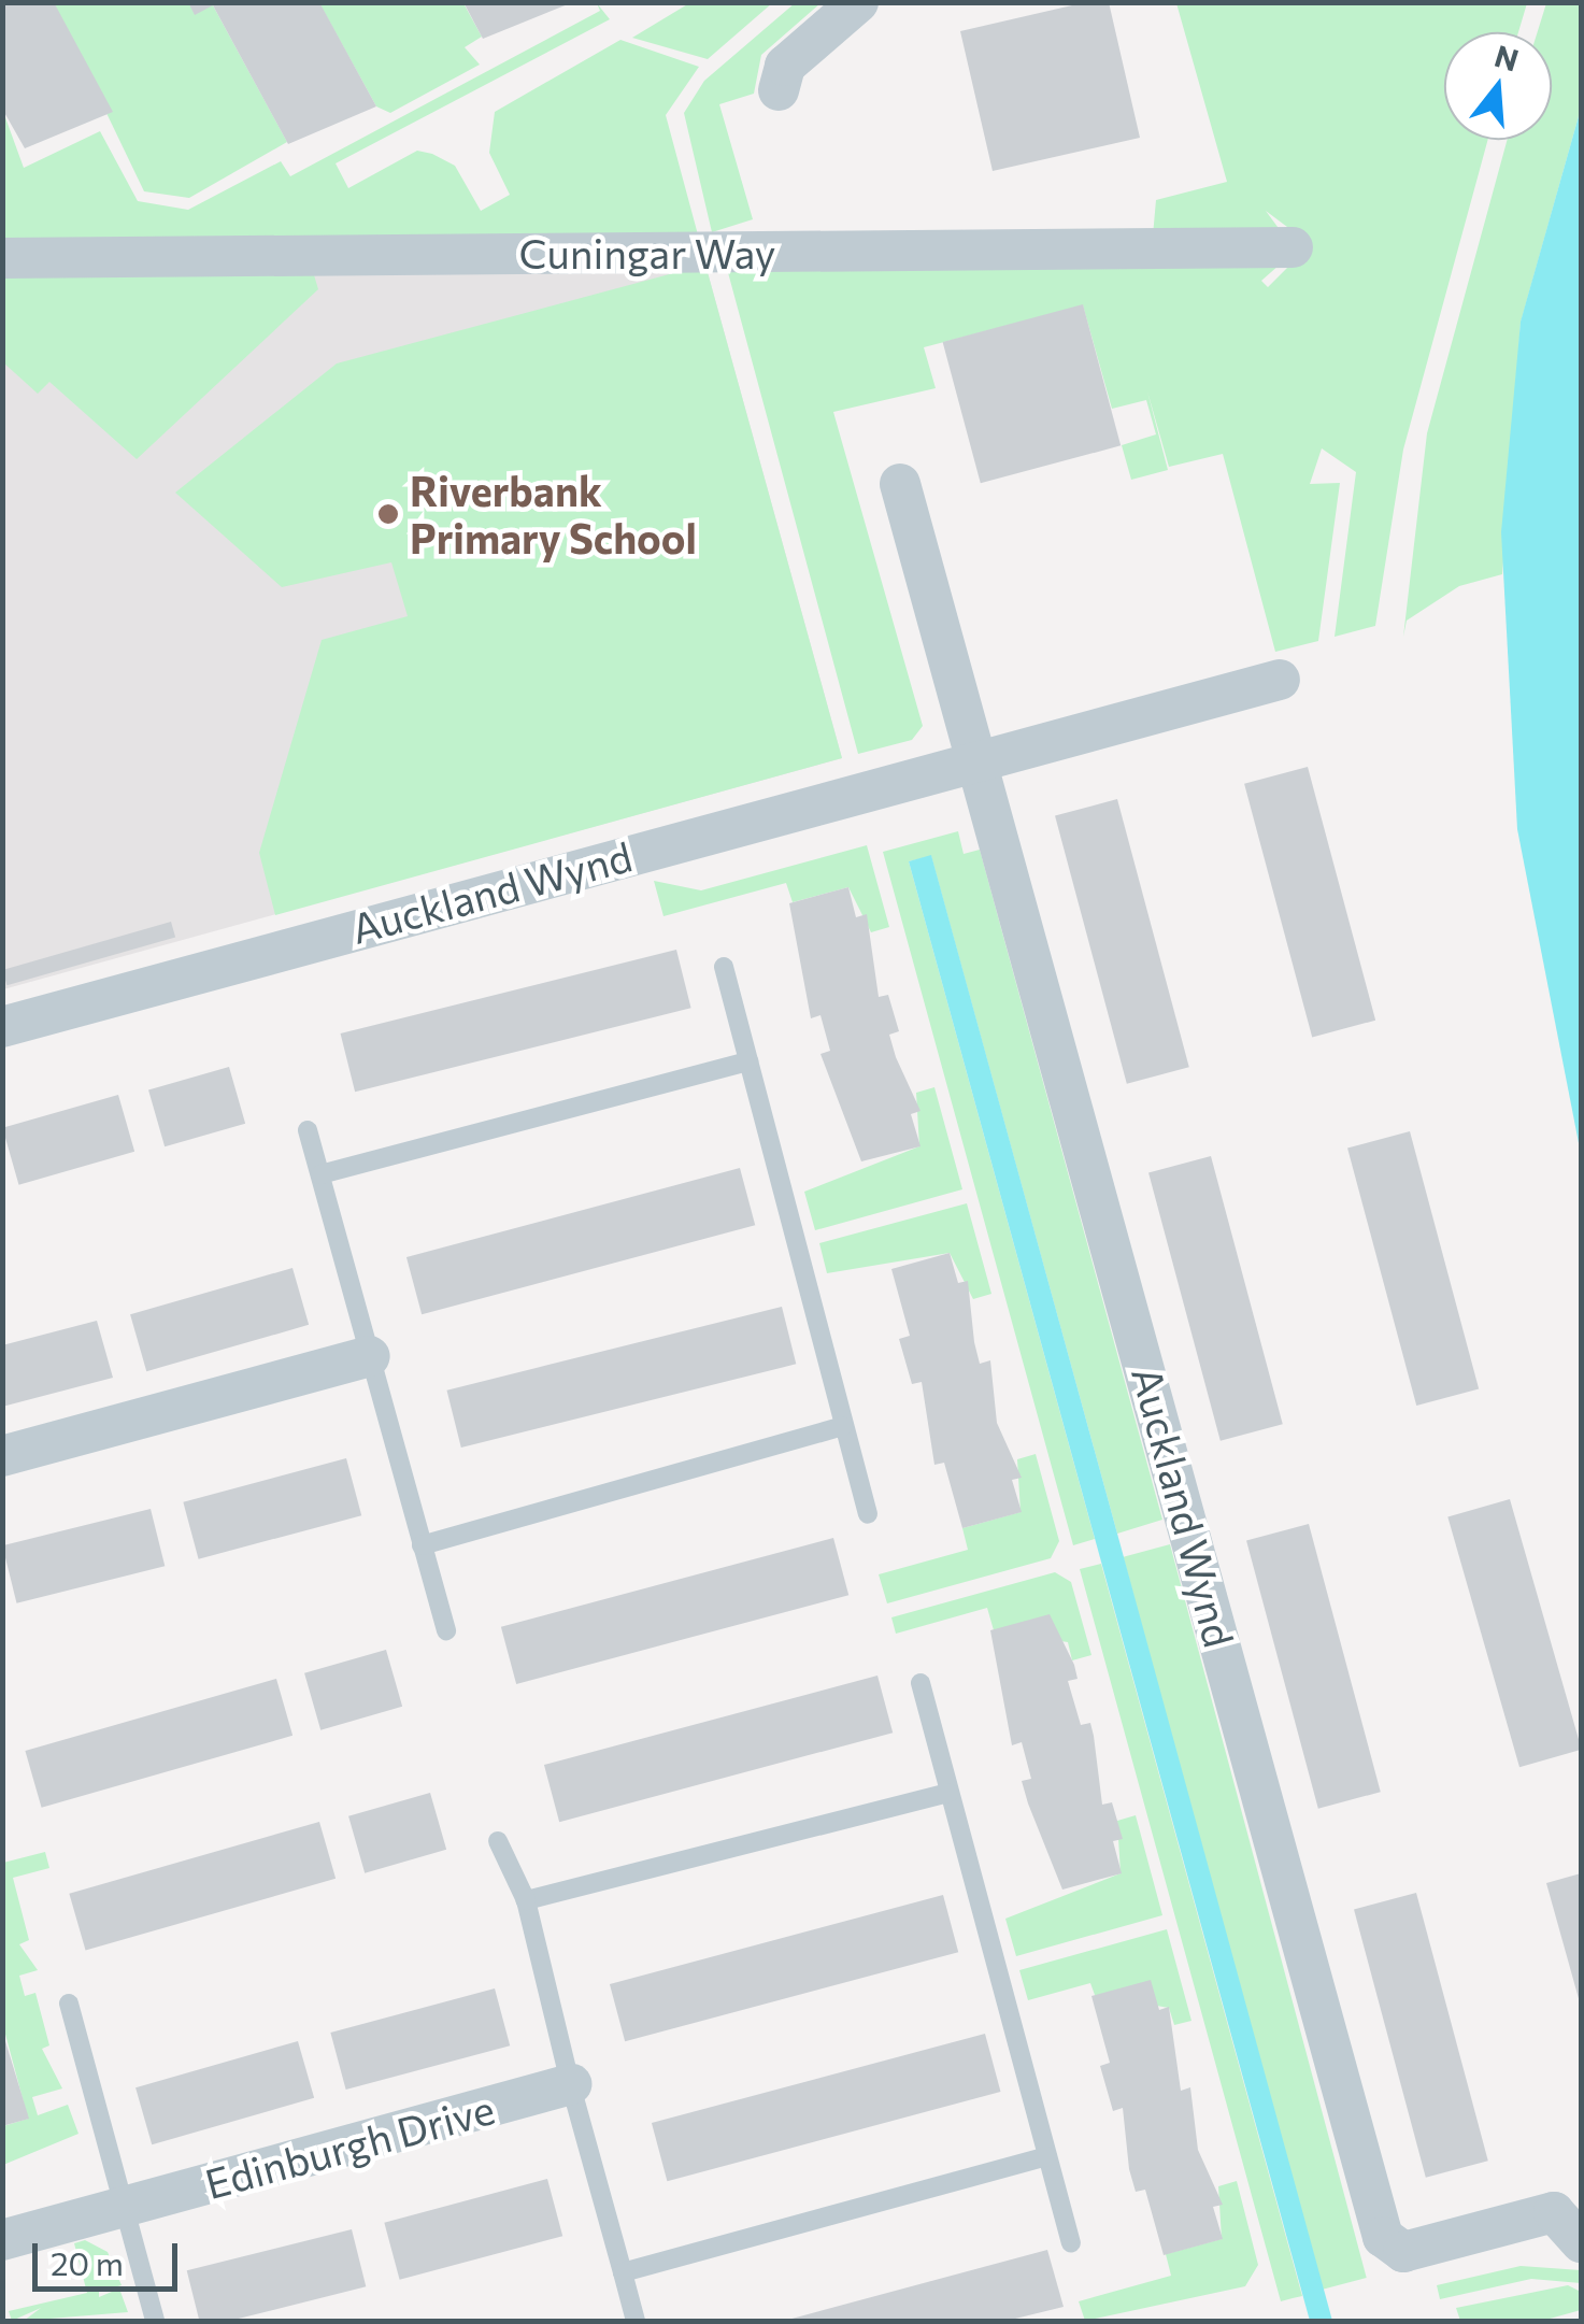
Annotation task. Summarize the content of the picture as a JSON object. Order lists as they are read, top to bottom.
{
  "streets": {
    "street": ["Cuningar Way", "Auckland Wynd", "Edinburgh Drive"]
  },
  "places": ["Riverbank Primary School"],
  "scale_bar": "20 m",
  "north": "top"
}
